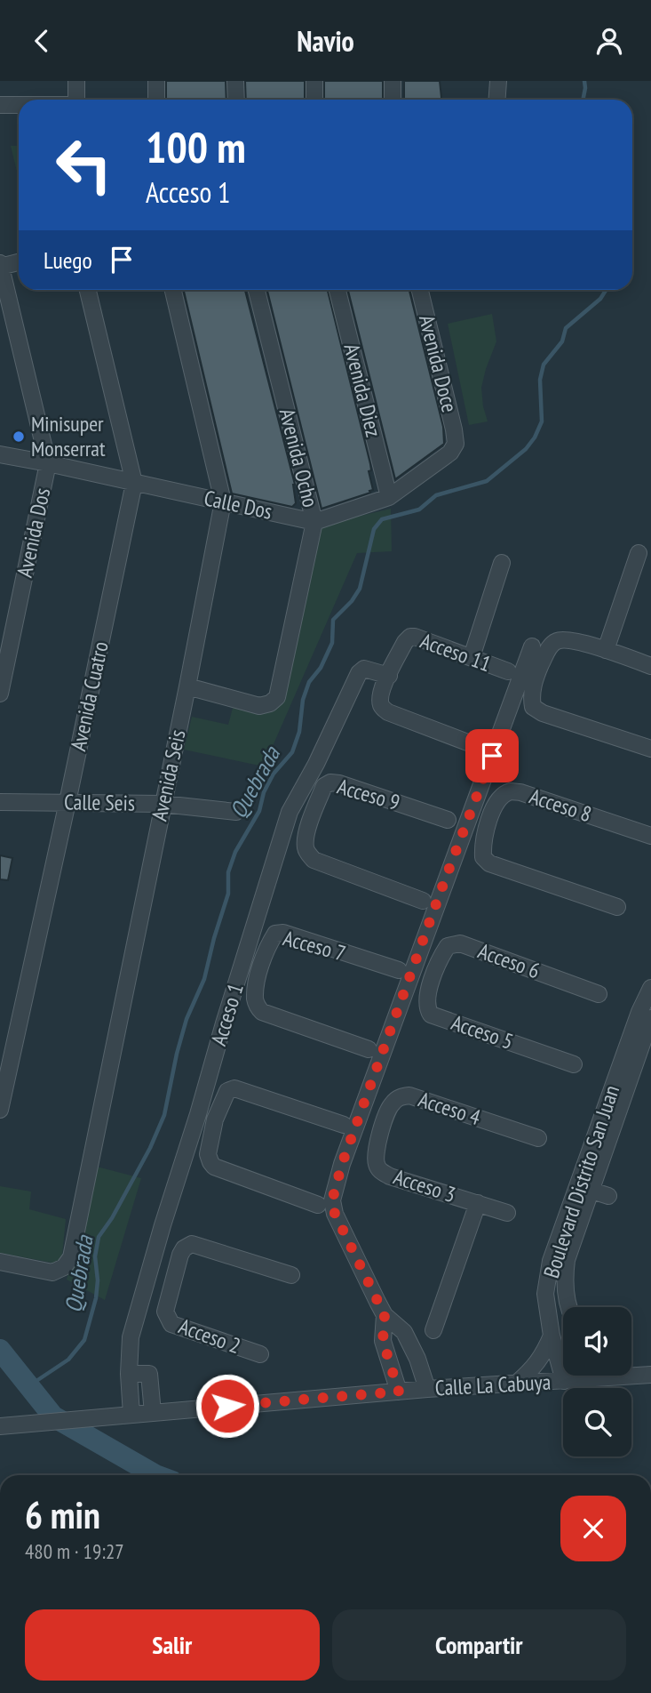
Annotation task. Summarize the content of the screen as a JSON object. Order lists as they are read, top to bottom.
{
  "streets": {
    "street": [
      "Avenida Doce",
      "Avenida Diez",
      "Avenida Ocho",
      "Calle Dos",
      "Avenida Dos",
      "Acceso 11",
      "Avenida Cuatro",
      "Avenida Seis",
      "Acceso 9",
      "Calle Seis",
      "Acceso 8",
      "Acceso 7",
      "Acceso 6",
      "Acceso 1",
      "Acceso 5",
      "Acceso 4",
      "Boulevard Distrito San Juan",
      "Acceso 3",
      "Acceso 2",
      "Calle La Cabuya"
    ]
  },
  "crossings": [
    ["Avenida Doce", "Avenida Diez"],
    ["Avenida Ocho", "Calle Dos"],
    ["Avenida Ocho", "Avenida Seis"],
    ["Calle Dos", "Avenida Dos"],
    ["Calle Dos", "Avenida Cuatro"],
    ["Calle Dos", "Avenida Seis"],
    ["Acceso 11", "Acceso 1"],
    ["Avenida Cuatro", "Calle Seis"],
    ["Avenida Seis", "Calle Seis"],
    ["Acceso 6", "Acceso 5"],
    ["Acceso 1", "Calle La Cabuya"],
    ["Acceso 4", "Acceso 3"],
    ["Boulevard Distrito San Juan", "Calle La Cabuya"]
  ],
  "water": ["Quebrada"],
  "places": ["Minisuper Monserrat"],
  "page": {
    "header": "Navio",
    "turn": ["100 m", "Acceso 1"],
    "then": "Luego",
    "heading": ["6 min", "480 m · 19:27"],
    "buttons": ["Salir", "Compartir"]
  }
}
